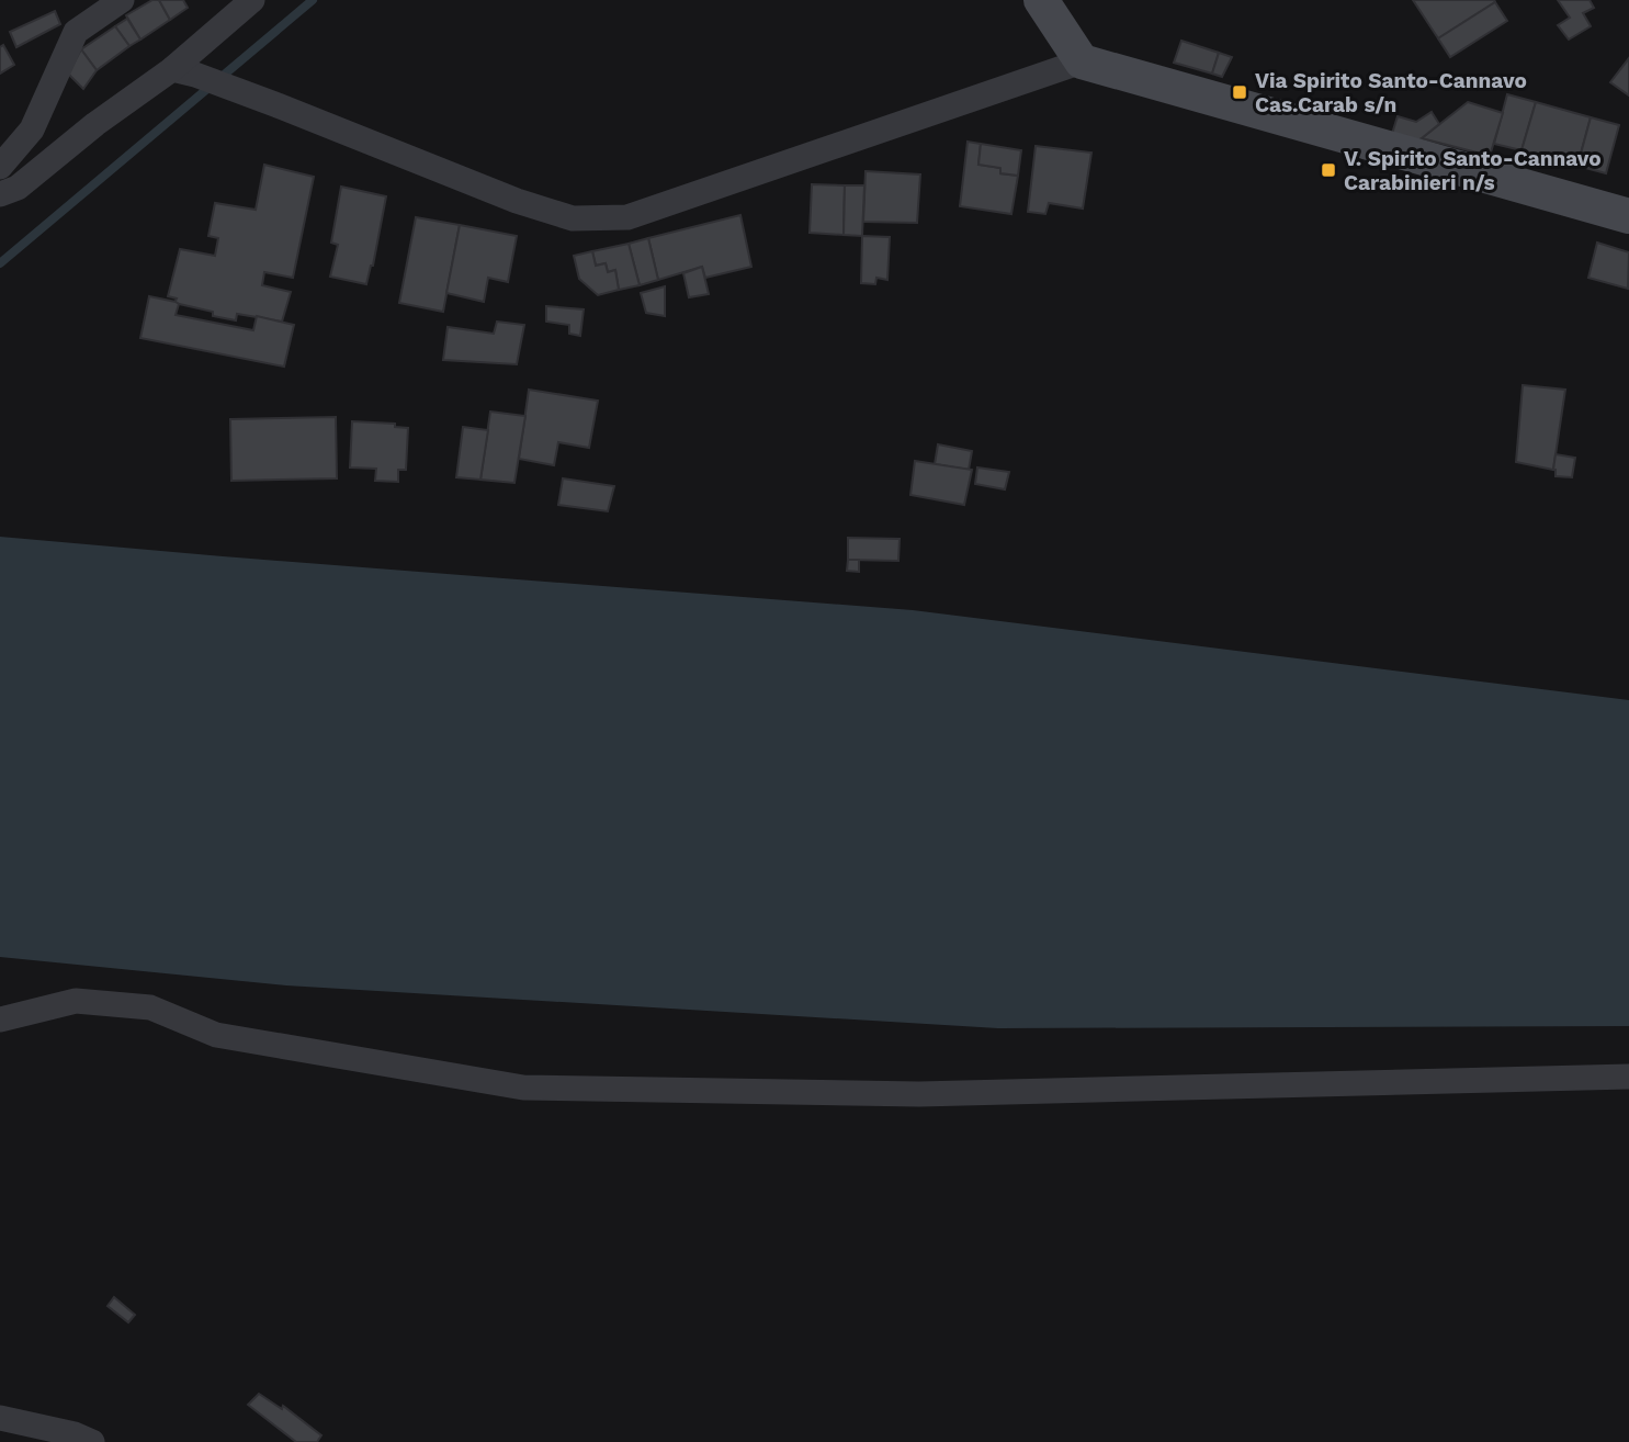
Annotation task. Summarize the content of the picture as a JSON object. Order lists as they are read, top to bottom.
{
  "places": {
    "transit": ["Via Spirito Santo-Cannavo Cas.Carab s/n", "V. Spirito Santo-Cannavo Carabinieri n/s"]
  }
}
